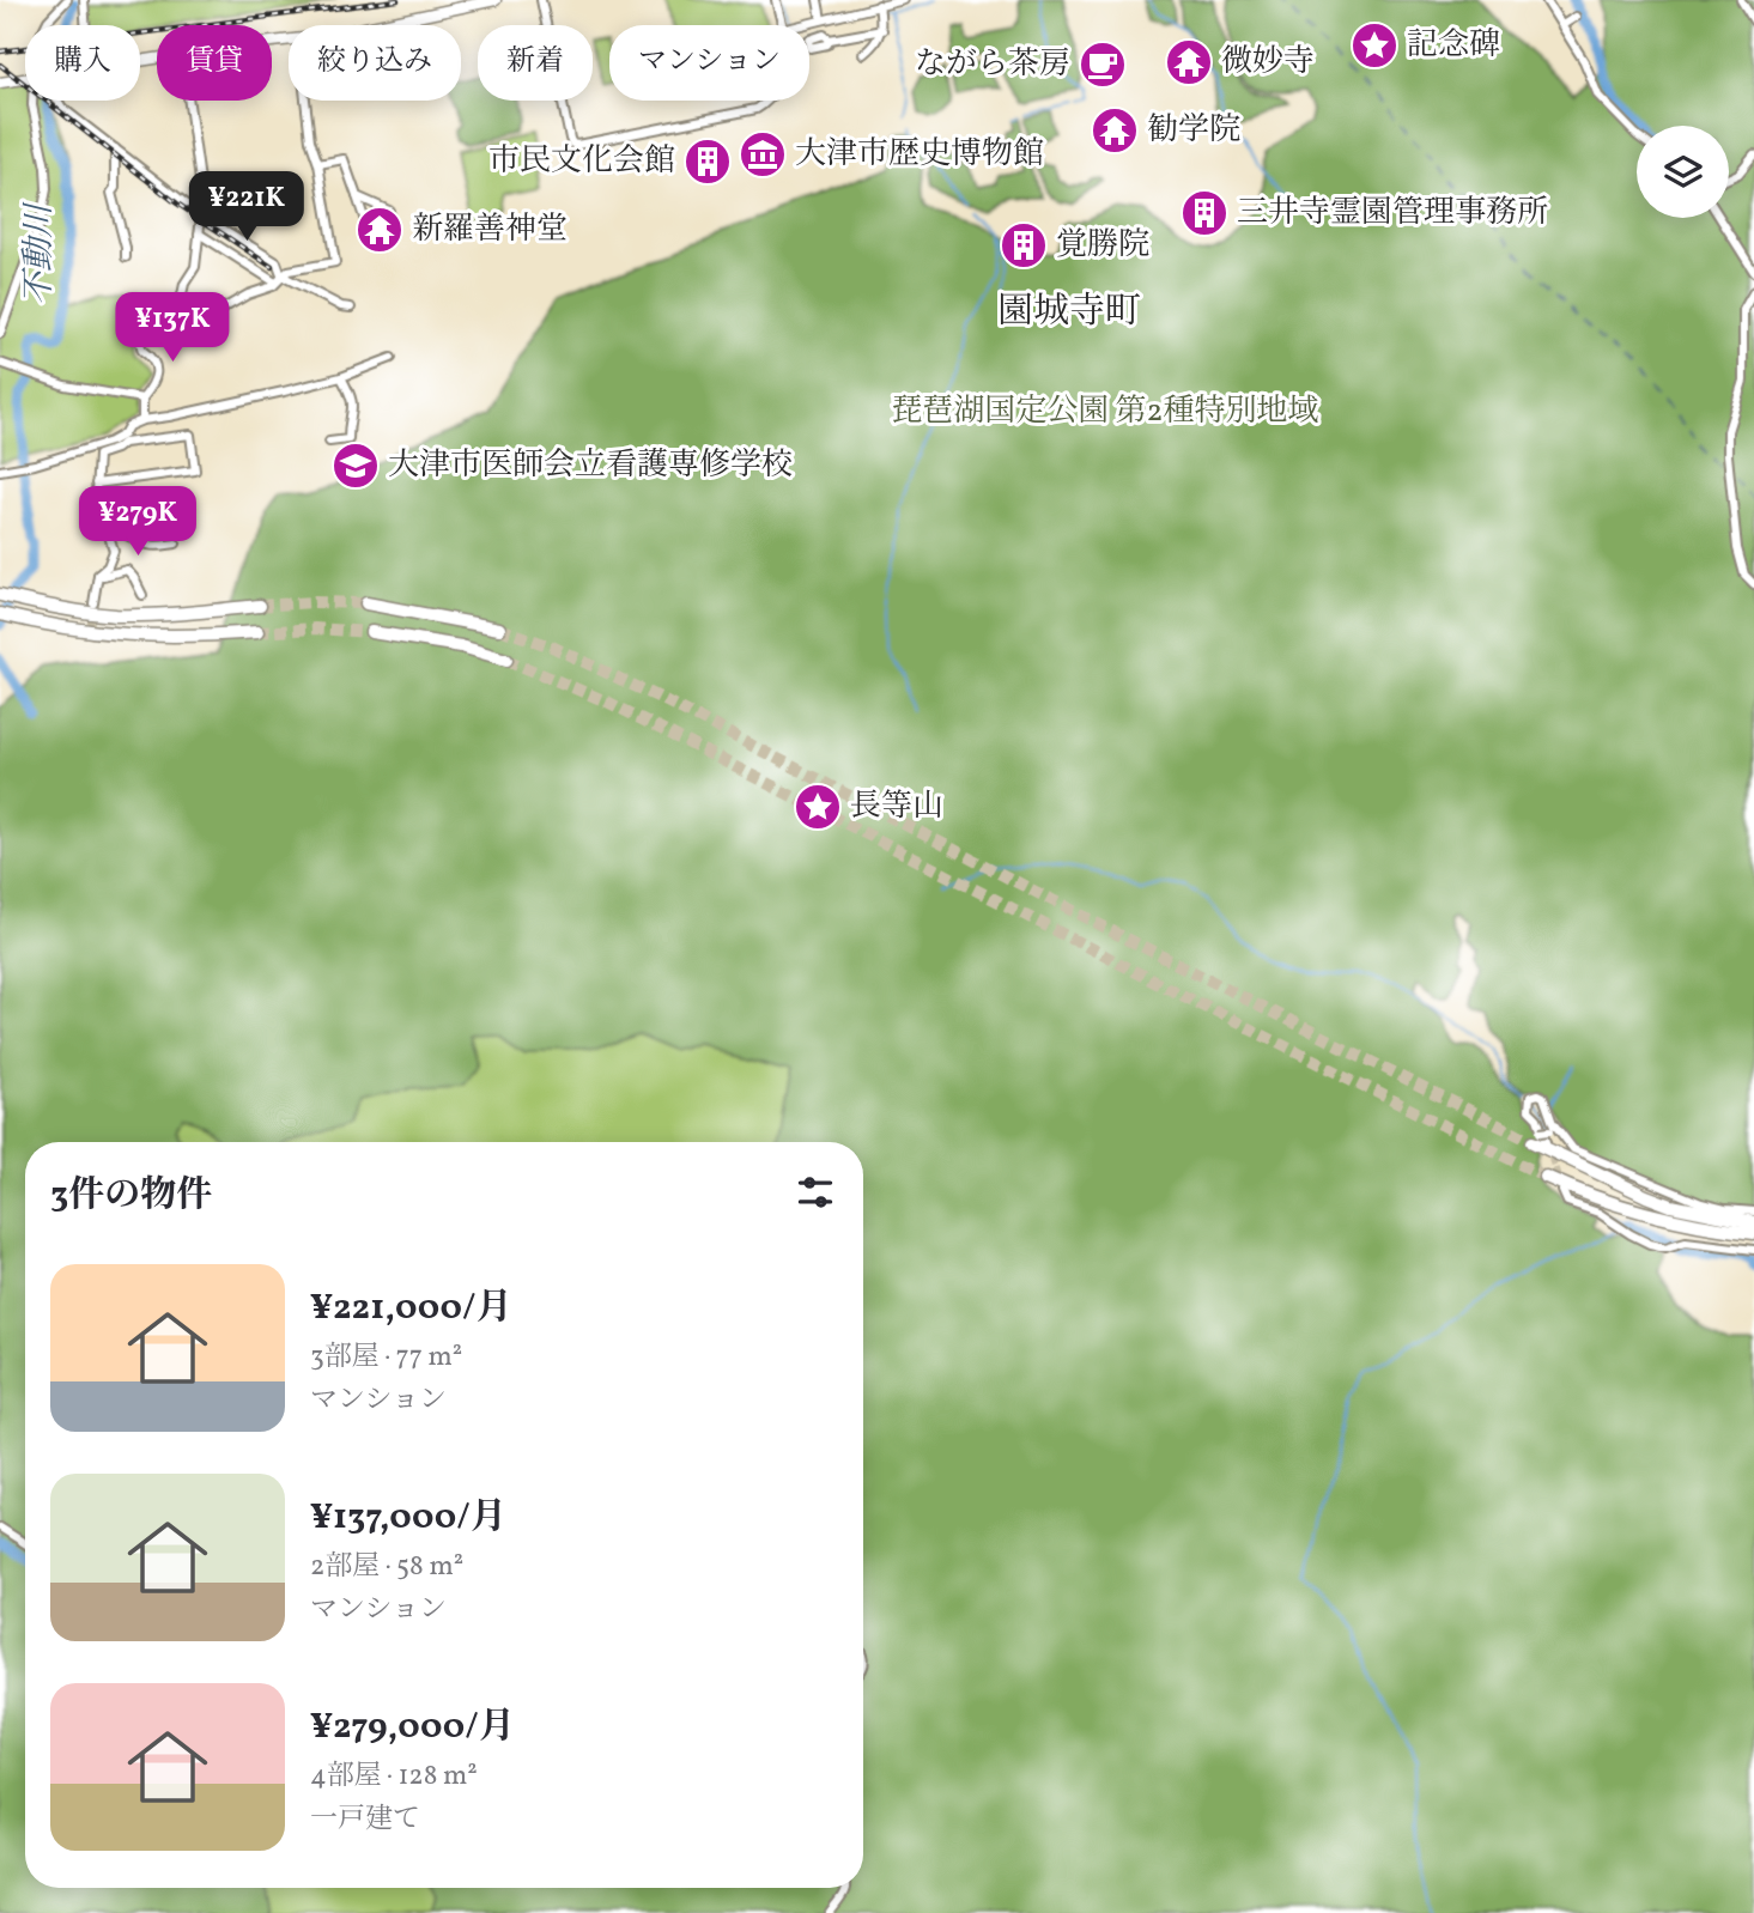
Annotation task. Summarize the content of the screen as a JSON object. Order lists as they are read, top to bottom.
{
  "districts": ["園城寺町"],
  "water": ["不動川"],
  "parks": ["琵琶湖国定公園 第2種特別地域"],
  "places": {
    "place": ["記念碑", "長等山"],
    "temple": ["微妙寺", "勧学院", "新羅善神堂"],
    "cafe": ["ながら茶房"],
    "museum": ["大津市歴史博物館"],
    "building": ["市民文化会館", "三井寺霊園管理事務所", "覚勝院"],
    "school or university": ["大津市医師会立看護専修学校"]
  },
  "page": {
    "chip": [
      "購入",
      "賃貸",
      "絞り込み",
      "新着",
      "マンション"
    ],
    "price": ["¥221K", "¥137K", "¥279K"],
    "heading": "3件の物件",
    "list": [
      {
        "name": "¥221,000/月",
        "note": "3部屋 · 77 m² · マンション"
      },
      {
        "name": "¥137,000/月",
        "note": "2部屋 · 58 m² · マンション"
      },
      {
        "name": "¥279,000/月",
        "note": "4部屋 · 128 m² · 一戸建て"
      }
    ]
  }
}
